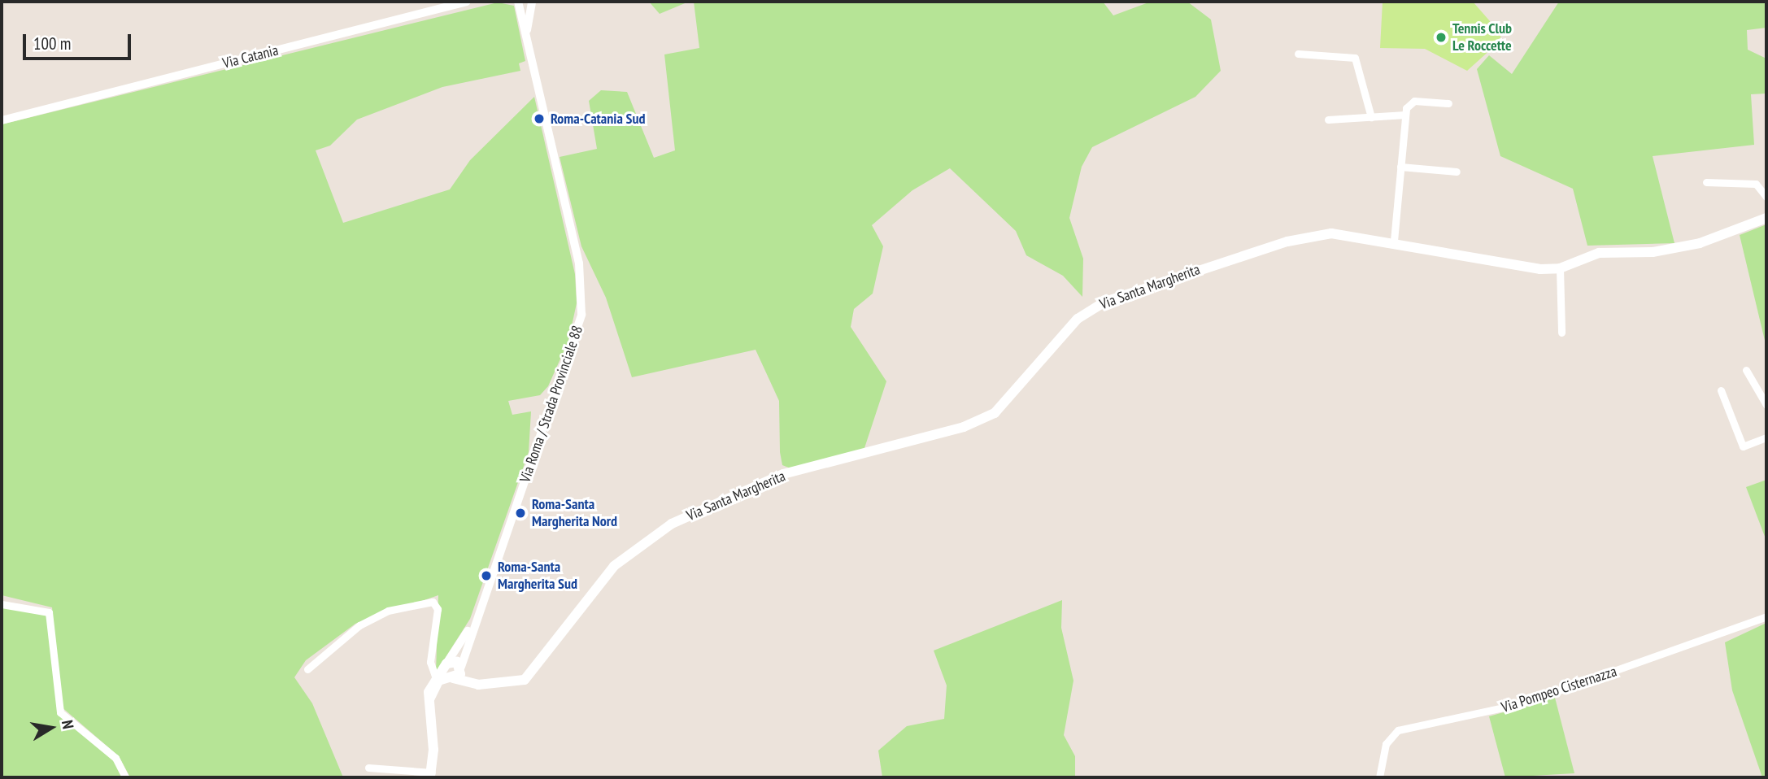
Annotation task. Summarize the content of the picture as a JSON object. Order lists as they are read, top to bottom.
{
  "streets": {
    "main road": ["Via Santa Margherita"],
    "street": ["Via Catania", "Via Roma / Strada Provinciale 88", "Via Pompeo Cisternazza"]
  },
  "places": [
    "Tennis Club Le Roccette",
    "Roma-Catania Sud",
    "Roma-Santa Margherita Nord",
    "Roma-Santa Margherita Sud"
  ],
  "scale_bar": "100 m",
  "north": "right"
}
